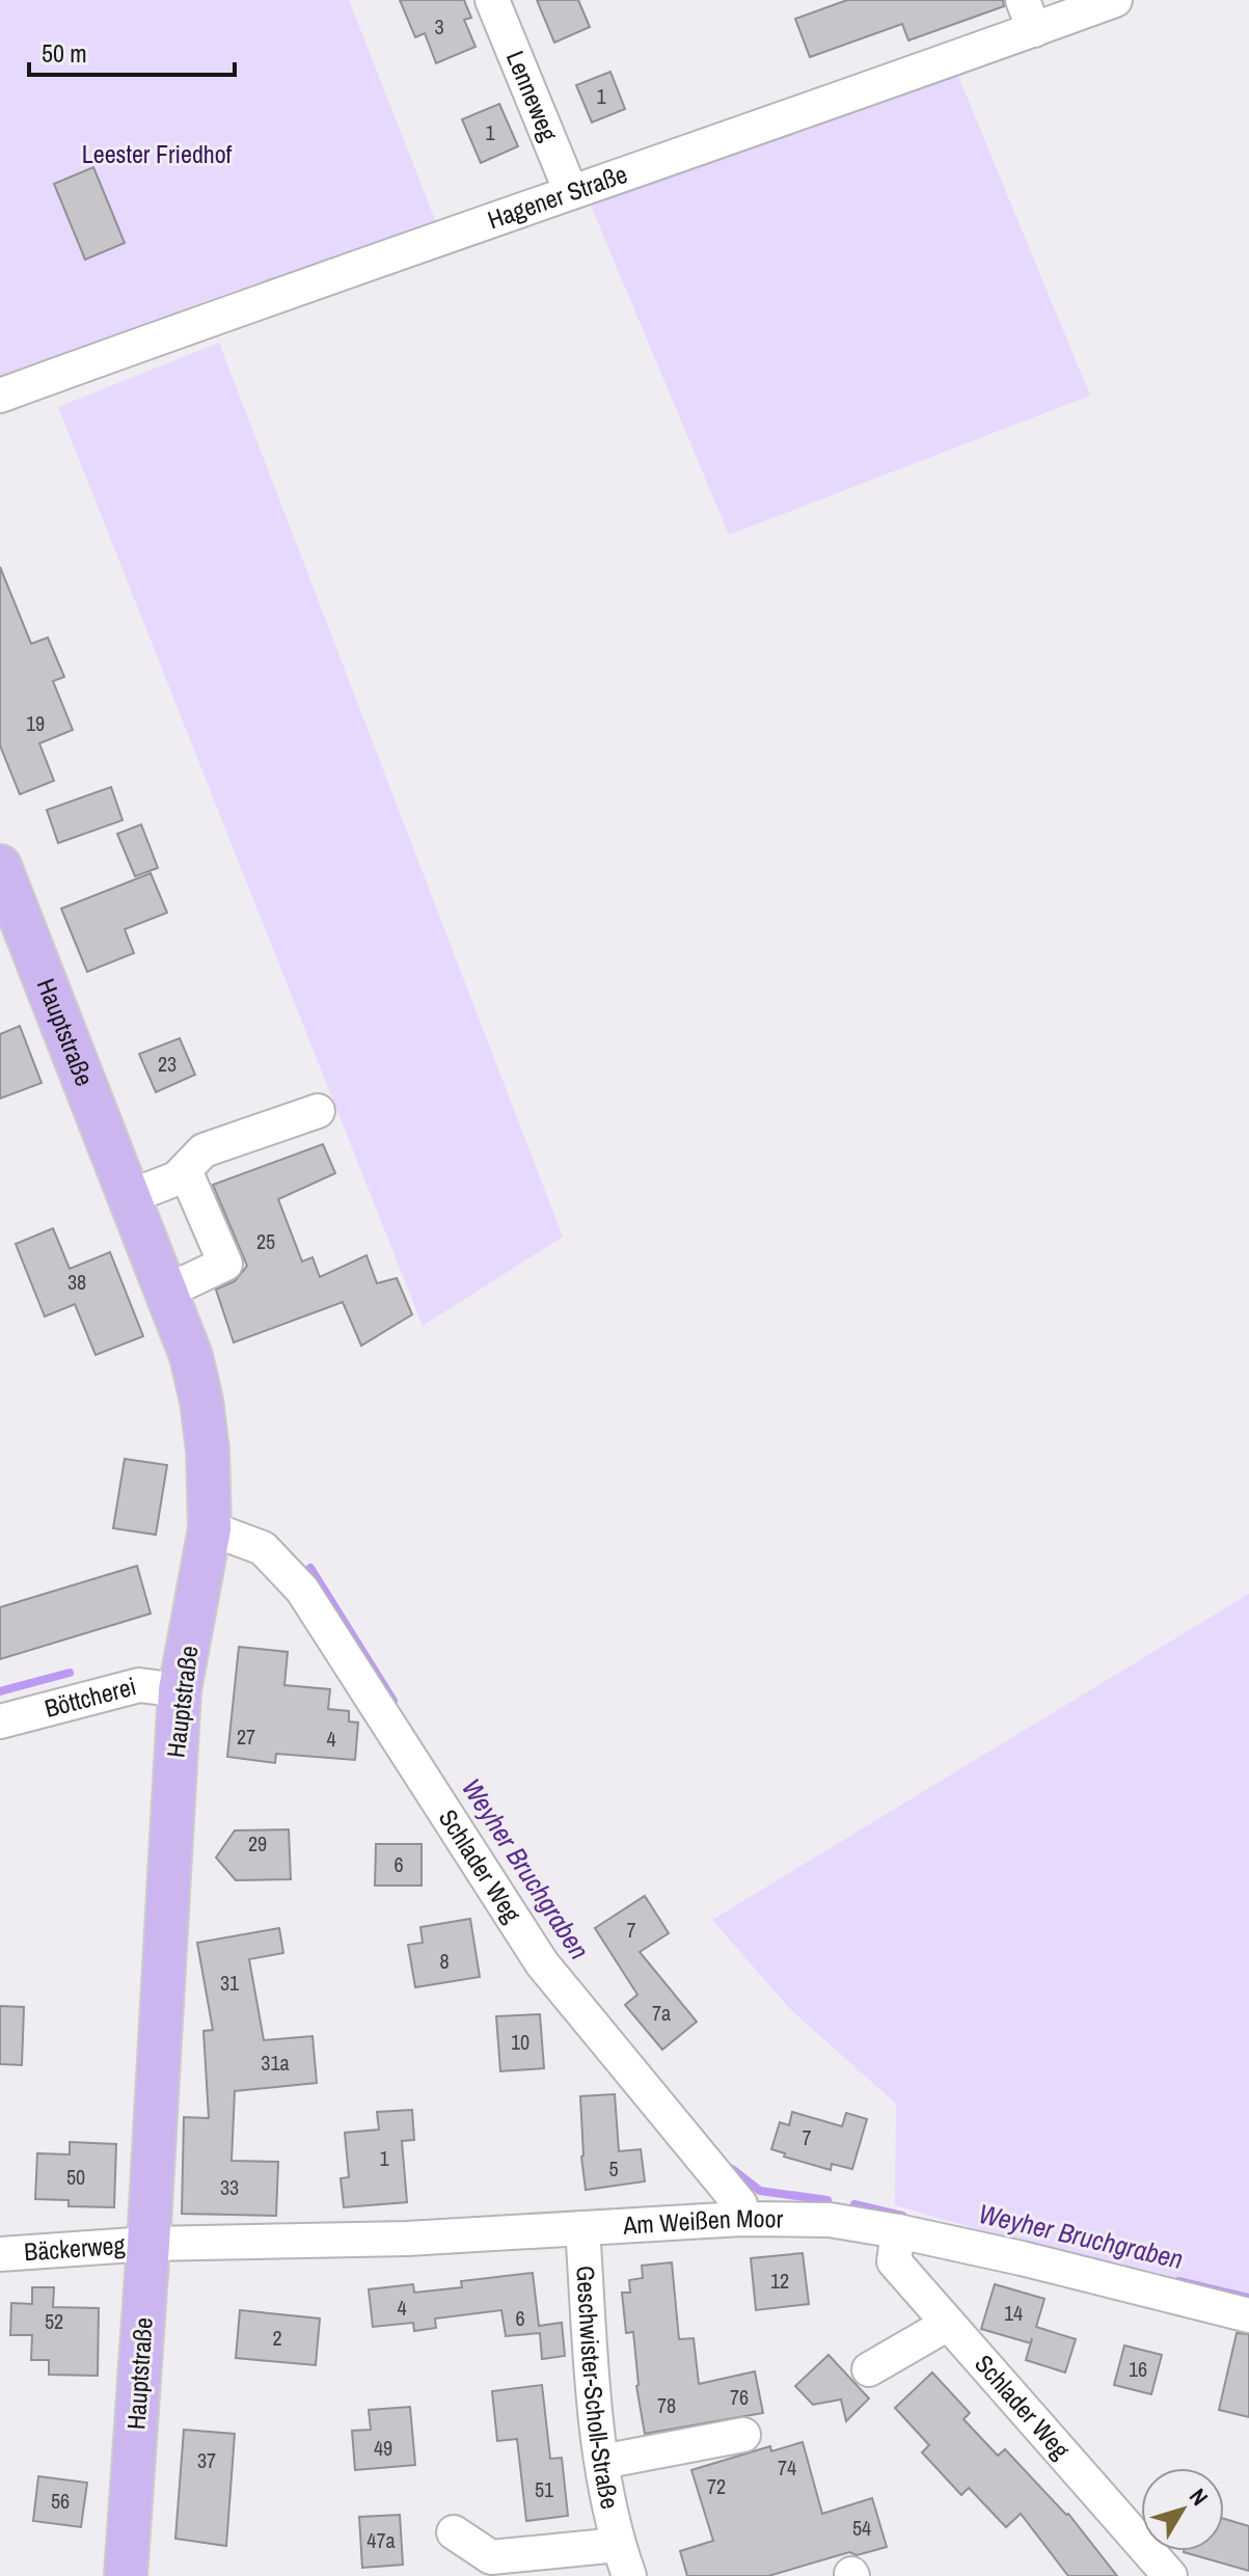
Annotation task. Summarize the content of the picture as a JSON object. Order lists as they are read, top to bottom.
{
  "streets": {
    "main road": ["Hauptstraße"],
    "street": [
      "Lenneweg",
      "Hagener Straße",
      "Böttcherei",
      "Schlader Weg",
      "Am Weißen Moor",
      "Bäckerweg",
      "Geschwister-Scholl-Straße"
    ]
  },
  "crossings": [
    ["Lenneweg", "Hagener Straße"],
    ["Hauptstraße", "Böttcherei"],
    ["Hauptstraße", "Schlader Weg"],
    ["Hauptstraße", "Am Weißen Moor"],
    ["Hauptstraße", "Bäckerweg"],
    ["Schlader Weg", "Am Weißen Moor"],
    ["Am Weißen Moor", "Bäckerweg"],
    ["Am Weißen Moor", "Geschwister-Scholl-Straße"]
  ],
  "water": ["Weyher Bruchgraben"],
  "parks": ["Leester Friedhof"],
  "house_numbers": [
    "3",
    "1",
    "1",
    "19",
    "23",
    "25",
    "38",
    "27",
    "4",
    "29",
    "6",
    "7",
    "8",
    "31",
    "7a",
    "10",
    "31a",
    "7",
    "1",
    "5",
    "50",
    "33",
    "12",
    "4",
    "14",
    "6",
    "52",
    "2",
    "16",
    "76",
    "78",
    "49",
    "37",
    "74",
    "72",
    "51",
    "56",
    "54",
    "47a"
  ],
  "scale_bar": "50 m",
  "north": "top right"
}
